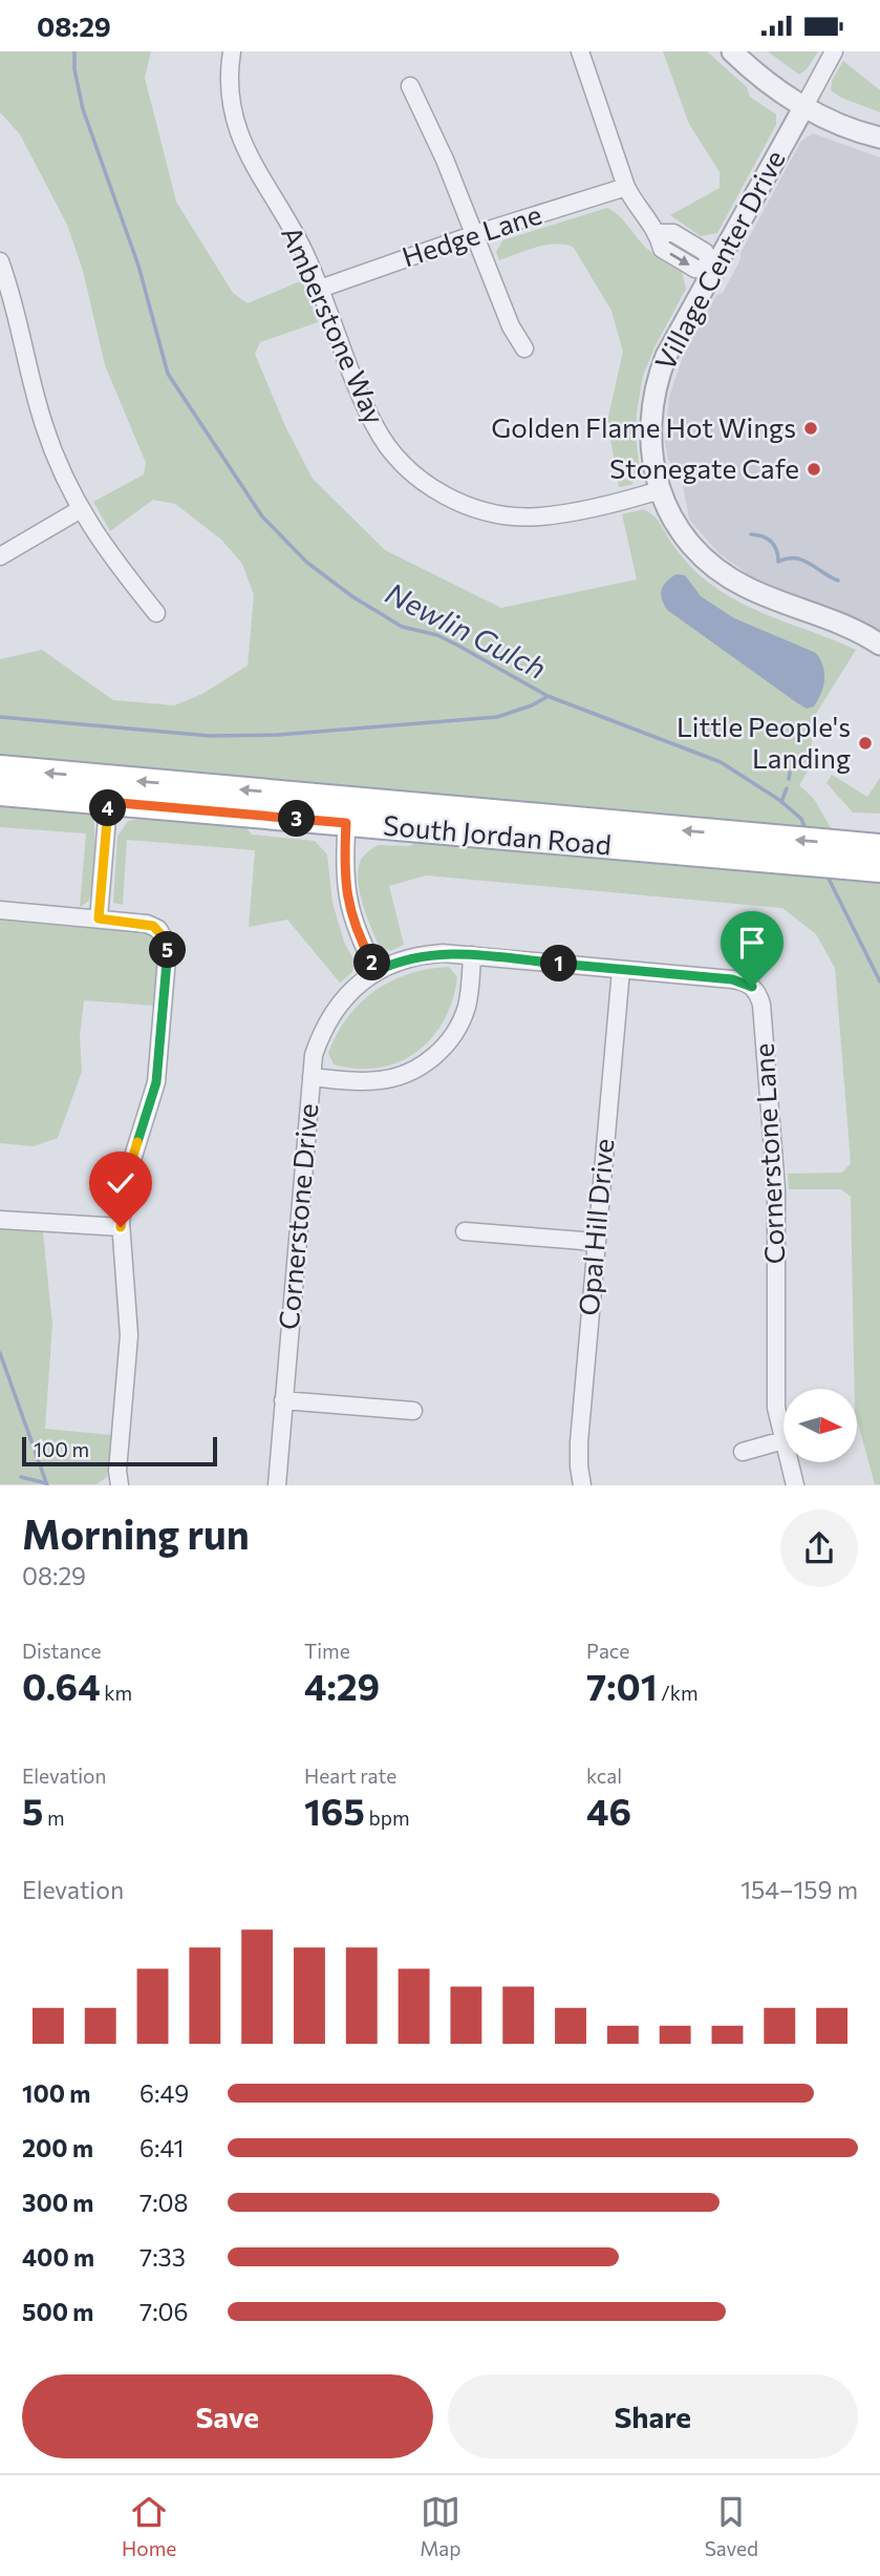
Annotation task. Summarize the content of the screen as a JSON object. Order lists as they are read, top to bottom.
{
  "streets": {
    "main road": ["South Jordan Road"],
    "street": [
      "Hedge Lane",
      "Village Center Drive",
      "Amberstone Way",
      "Cornerstone Lane",
      "Cornerstone Drive",
      "Opal Hill Drive"
    ]
  },
  "crossings": [
    ["Hedge Lane", "Amberstone Way"],
    ["Village Center Drive", "Amberstone Way"],
    ["Cornerstone Lane", "Cornerstone Drive"],
    ["Cornerstone Lane", "Opal Hill Drive"]
  ],
  "water": ["Newlin Gulch"],
  "places": ["Golden Flame Hot Wings", "Stonegate Cafe", "Little People's Landing"],
  "scale_bar": "100 m",
  "north": "right",
  "page": {
    "status": "08:29",
    "pins": [
      "4",
      "3",
      "5",
      "2",
      "1"
    ],
    "scale": "100 m",
    "heading": ["Morning run", "08:29"],
    "stats": [
      ["Distance", "0.64 km"],
      ["Time", "4:29"],
      ["Pace", "7:01 /km"],
      ["Elevation", "5 m"],
      ["Heart rate", "165 bpm"],
      ["kcal", "46"]
    ],
    "chart": ["Elevation", "154–159 m"],
    "list": [
      {
        "name": "100 m",
        "note": "6:49"
      },
      {
        "name": "200 m",
        "note": "6:41"
      },
      {
        "name": "300 m",
        "note": "7:08"
      },
      {
        "name": "400 m",
        "note": "7:33"
      },
      {
        "name": "500 m",
        "note": "7:06"
      }
    ],
    "buttons": ["Save", "Share"],
    "tabs": ["Home", "Map", "Saved"]
  }
}
